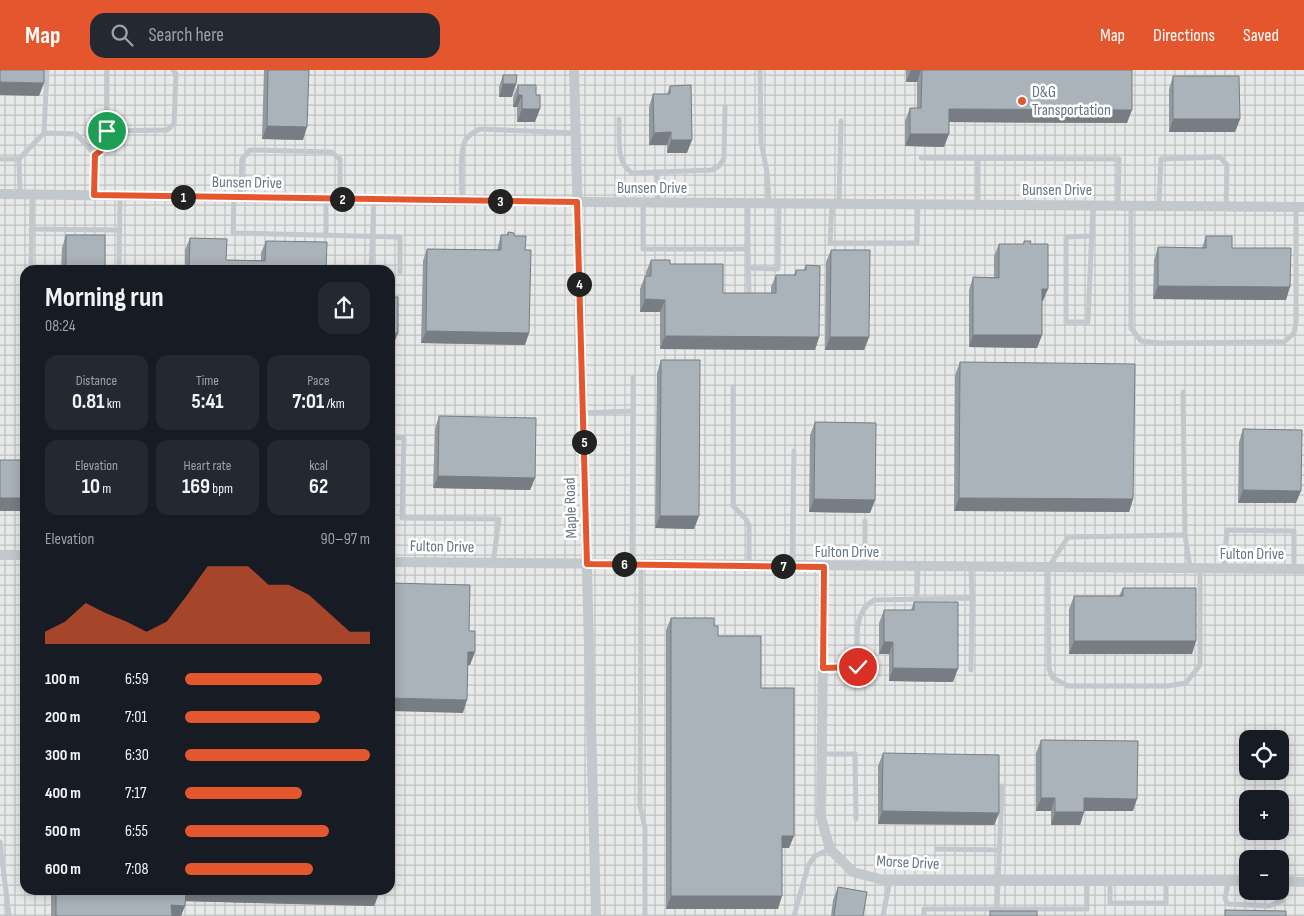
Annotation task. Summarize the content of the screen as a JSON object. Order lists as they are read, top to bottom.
{
  "streets": {
    "street": [
      "Bunsen Drive",
      "Maple Road",
      "Fulton Drive",
      "Morse Drive"
    ]
  },
  "crossings": [
    ["Bunsen Drive", "Maple Road"],
    ["Maple Road", "Fulton Drive"],
    ["Fulton Drive", "Morse Drive"]
  ],
  "places": ["D&G Transportation"],
  "page": {
    "header": "Map",
    "search": "Search here",
    "nav": ["Map", "Directions", "Saved"],
    "pins": [
      "1",
      "2",
      "3",
      "4",
      "5",
      "6",
      "7"
    ],
    "heading": ["Morning run", "08:24"],
    "stats": [
      ["Distance", "0.81 km"],
      ["Time", "5:41"],
      ["Pace", "7:01 /km"],
      ["Elevation", "10 m"],
      ["Heart rate", "169 bpm"],
      ["kcal", "62"]
    ],
    "chart": ["Elevation", "90–97 m"],
    "list": [
      {
        "name": "100 m",
        "note": "6:59"
      },
      {
        "name": "200 m",
        "note": "7:01"
      },
      {
        "name": "300 m",
        "note": "6:30"
      },
      {
        "name": "400 m",
        "note": "7:17"
      },
      {
        "name": "500 m",
        "note": "6:55"
      },
      {
        "name": "600 m",
        "note": "7:08"
      }
    ],
    "map_buttons": ["+", "−"]
  }
}
